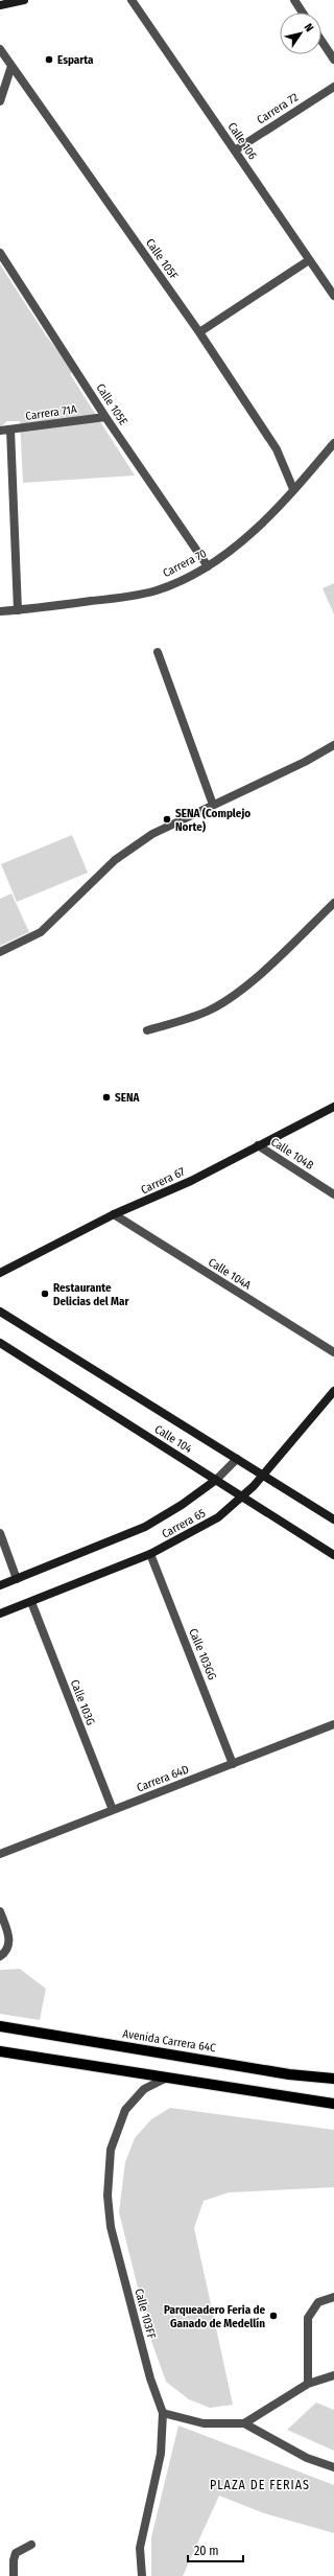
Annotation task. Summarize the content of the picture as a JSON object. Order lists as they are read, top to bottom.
{
  "streets": {
    "main road": [
      "Carrera 67",
      "Calle 104",
      "Carrera 65",
      "Avenida Carrera 64C"
    ],
    "street": [
      "Carrera 72",
      "Calle 106",
      "Calle 105F",
      "Calle 105E",
      "Carrera 71A",
      "Carrera 70",
      "Calle 104B",
      "Calle 104A",
      "Calle 103GG",
      "Calle 103G",
      "Carrera 64D",
      "Calle 103FF"
    ]
  },
  "crossings": [
    ["Carrera 72", "Calle 106"],
    ["Calle 105F", "Carrera 70"],
    ["Calle 105E", "Carrera 71A"],
    ["Calle 105E", "Carrera 70"],
    ["Calle 104B", "Carrera 67"],
    ["Carrera 67", "Calle 104A"],
    ["Calle 104", "Carrera 65"],
    ["Carrera 65", "Calle 103GG"],
    ["Carrera 65", "Calle 103G"],
    ["Calle 103GG", "Carrera 64D"],
    ["Calle 103G", "Carrera 64D"]
  ],
  "districts": ["PLAZA DE FERIAS"],
  "places": [
    "Esparta",
    "SENA (Complejo Norte)",
    "SENA",
    "Restaurante Delicias del Mar",
    "Parqueadero Feria de Ganado de Medellín"
  ],
  "scale_bar": "20 m",
  "north": "top right"
}
